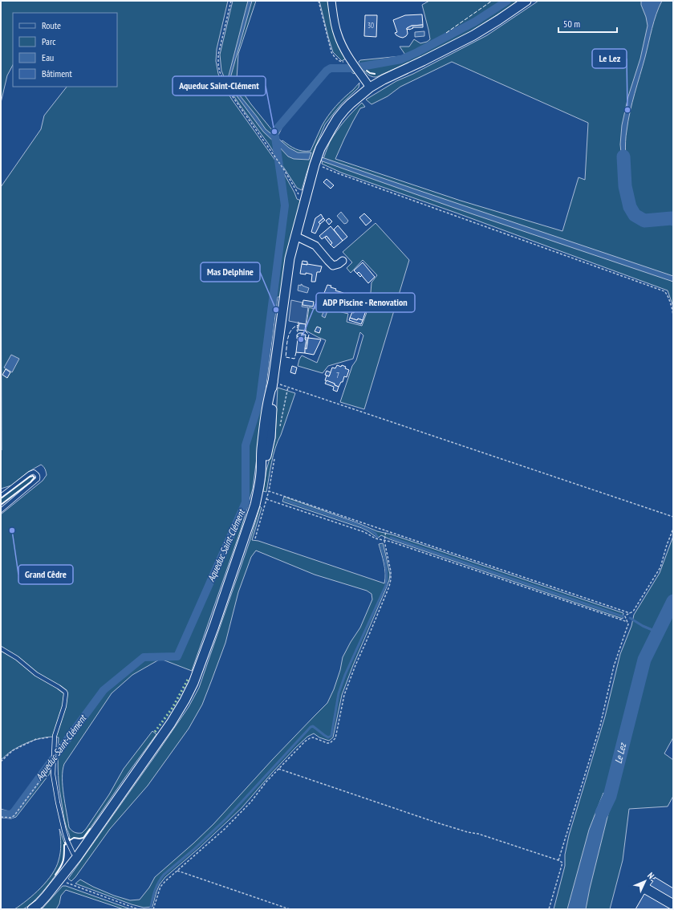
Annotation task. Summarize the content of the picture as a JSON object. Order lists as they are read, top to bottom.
{
  "water": ["Aqueduc Saint-Clément", "Le Lez"],
  "places": [
    "Le Lez",
    "Aqueduc Saint-Clément",
    "Mas Delphine",
    "ADP Piscine - Renovation",
    "Grand Cêdre"
  ],
  "house_numbers": ["30", "7"],
  "legend": [
    "Route",
    "Parc",
    "Eau",
    "Bâtiment"
  ],
  "scale_bar": "50 m",
  "north": "top right"
}
